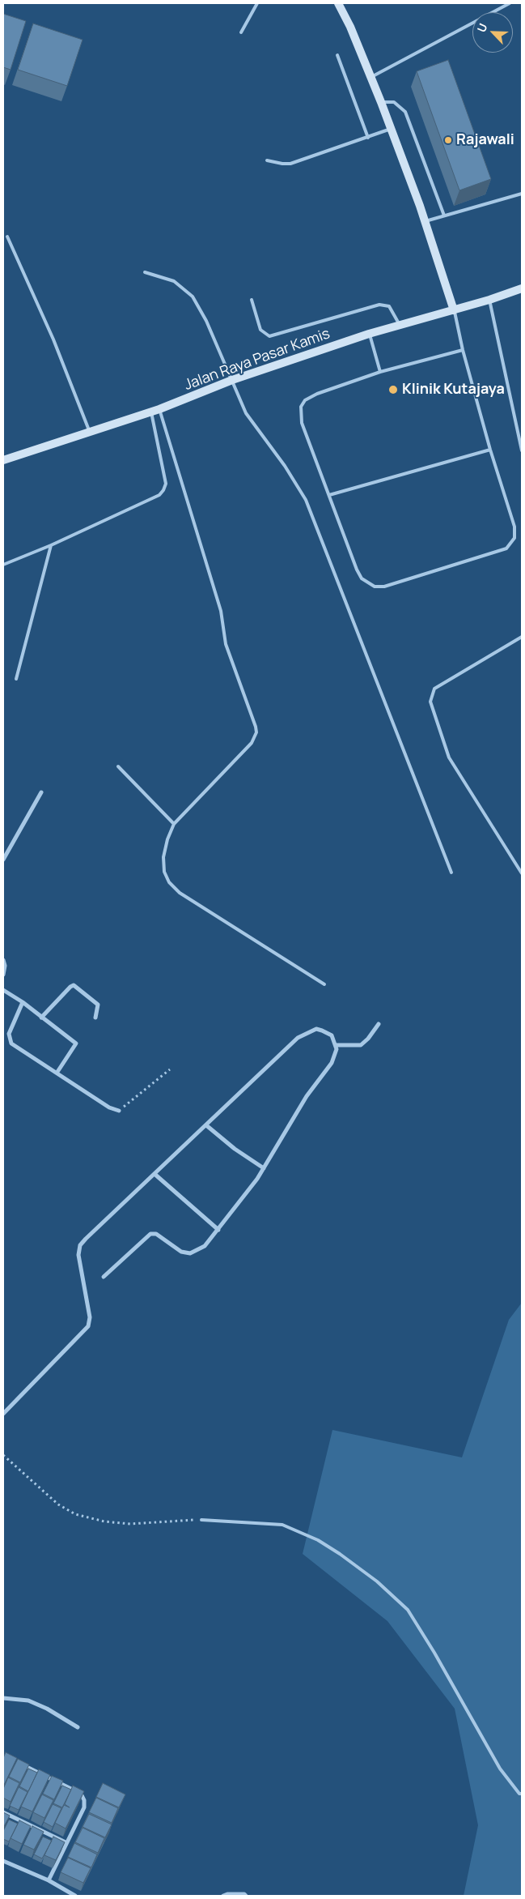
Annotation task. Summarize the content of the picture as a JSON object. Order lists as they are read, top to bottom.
{
  "streets": {
    "main road": ["Jalan Raya Pasar Kamis"]
  },
  "places": ["Rajawali", "Klinik Kutajaya"],
  "north": "top left"
}
